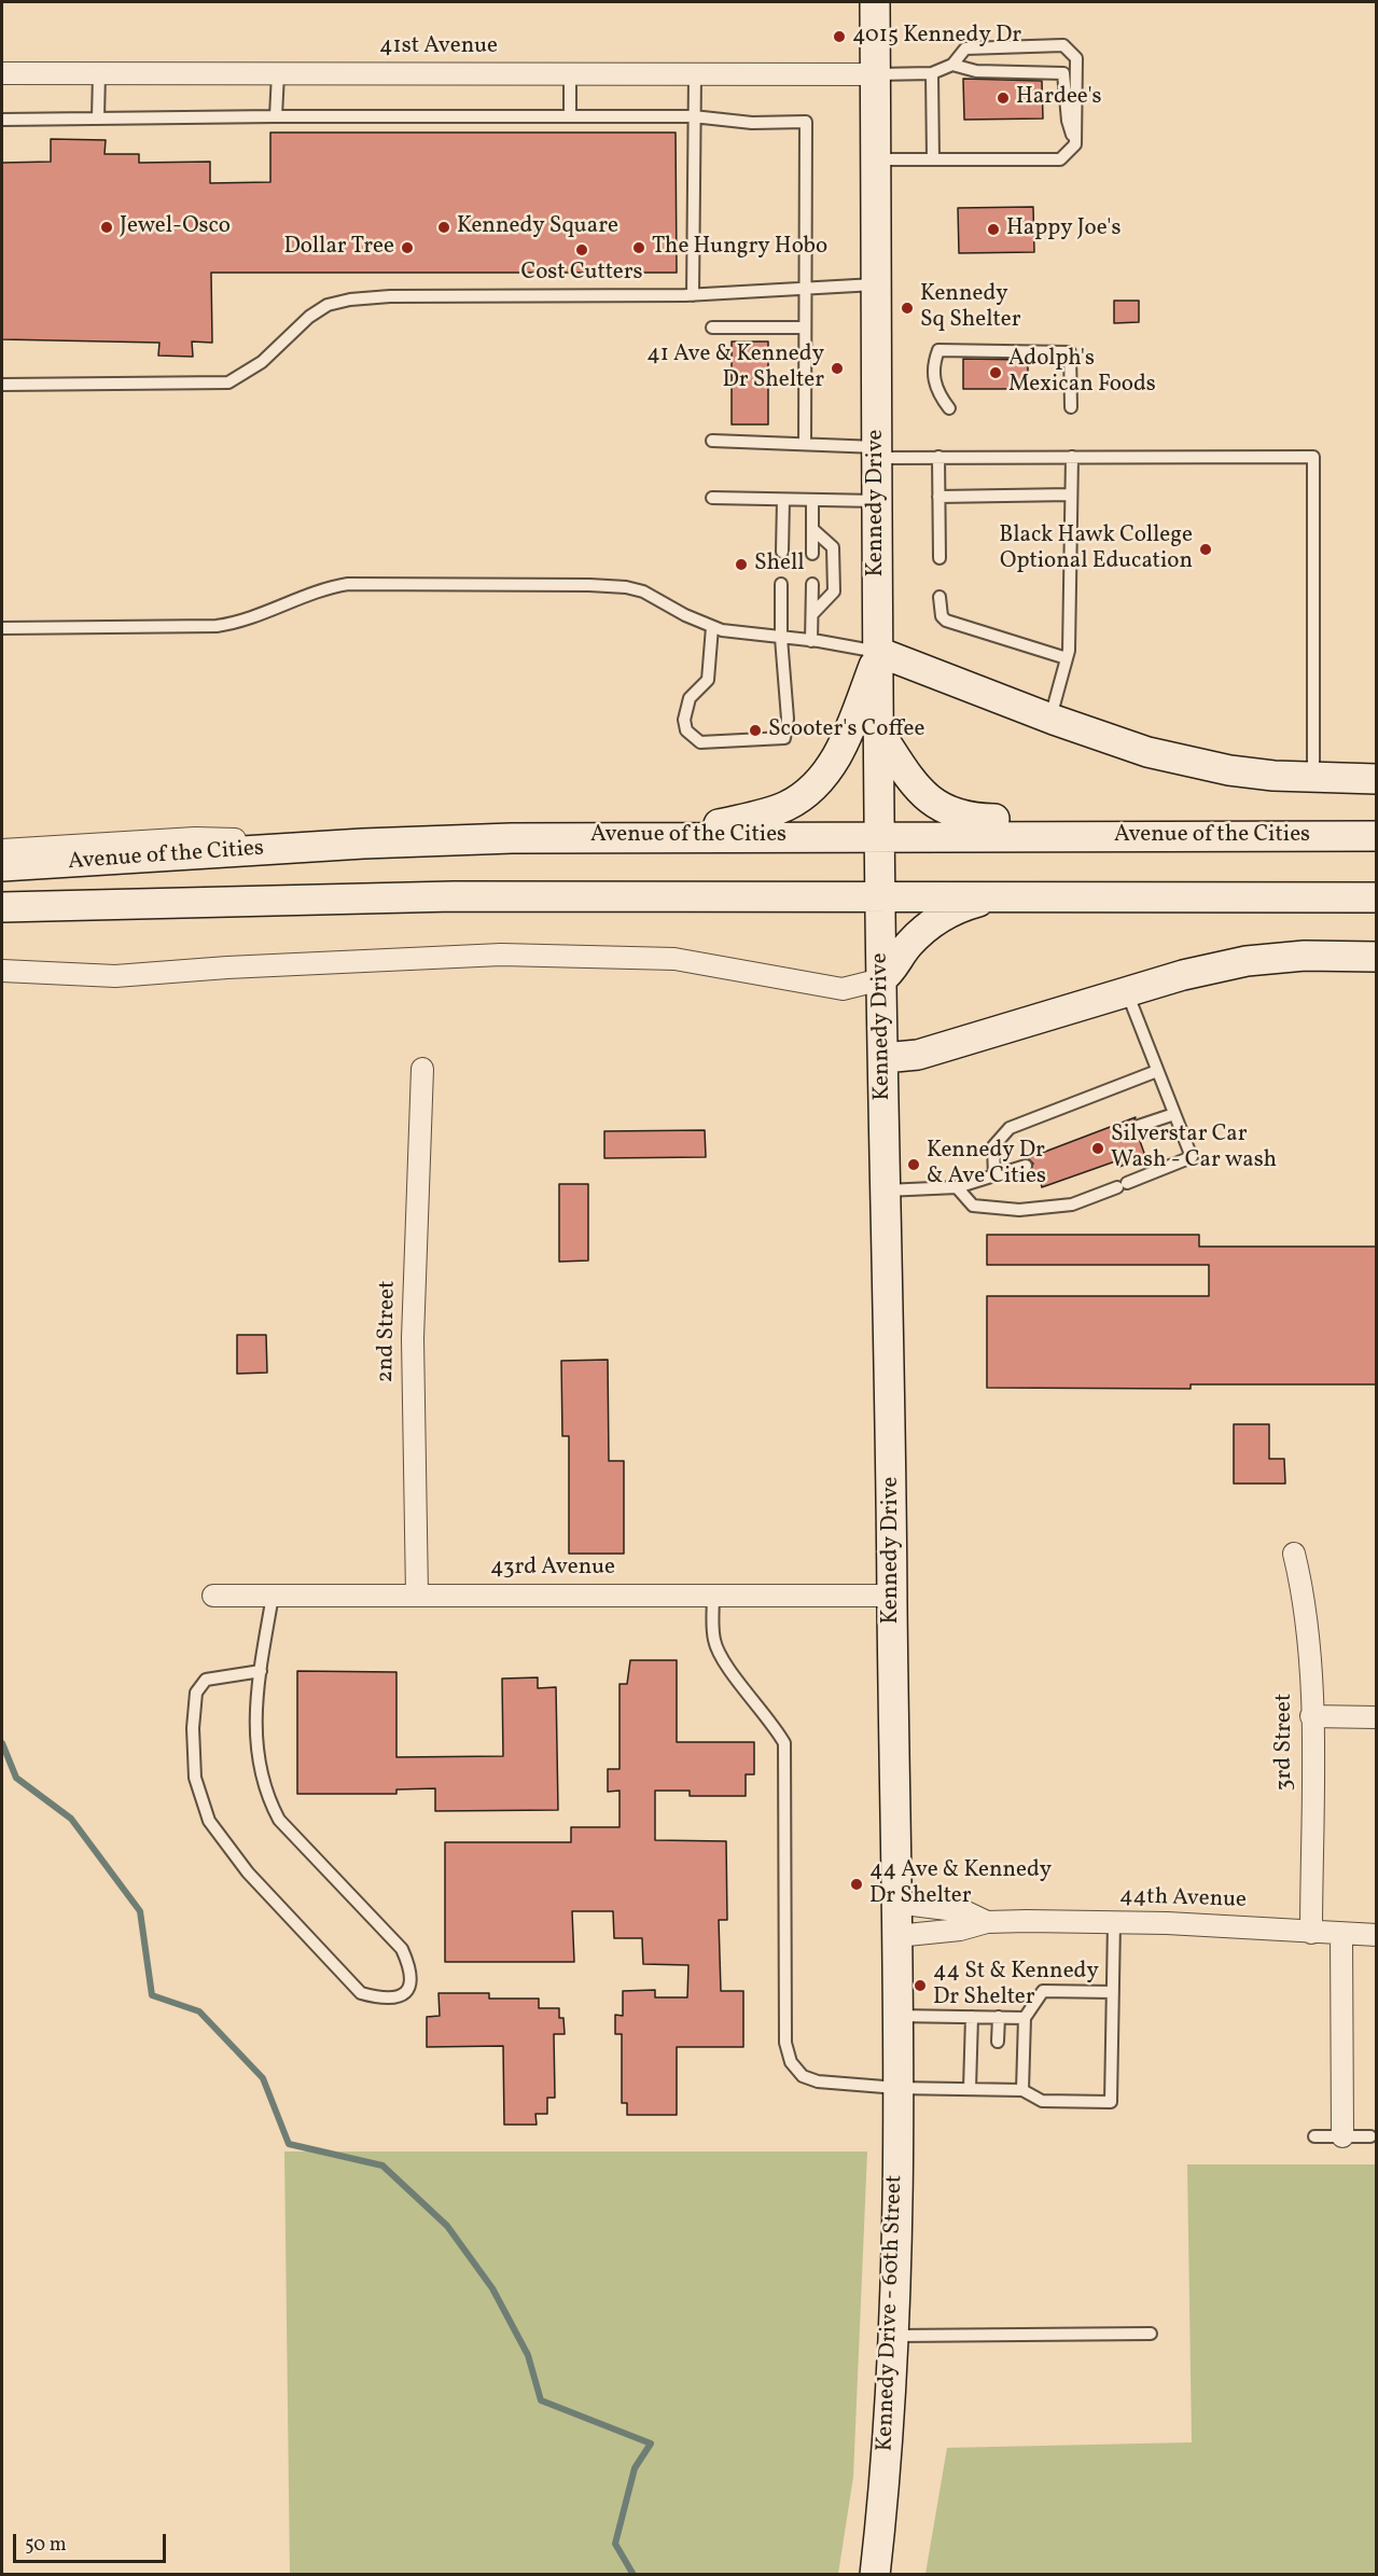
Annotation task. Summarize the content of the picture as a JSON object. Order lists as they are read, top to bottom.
{
  "streets": {
    "main road": ["Kennedy Drive", "Avenue of the Cities", "Kennedy Drive - 60th Street"],
    "street": [
      "41st Avenue",
      "2nd Street",
      "43rd Avenue",
      "3rd Street",
      "44th Avenue"
    ]
  },
  "crossings": [
    ["41st Avenue", "Kennedy Drive"],
    ["Kennedy Drive", "Avenue of the Cities"],
    ["Kennedy Drive", "43rd Avenue"],
    ["Kennedy Drive", "44th Avenue"],
    ["Kennedy Drive", "Kennedy Drive - 60th Street"],
    ["2nd Street", "43rd Avenue"],
    ["3rd Street", "44th Avenue"]
  ],
  "places": [
    "4015 Kennedy Dr",
    "Hardee's",
    "Jewel-Osco",
    "Kennedy Square",
    "Happy Joe's",
    "Dollar Tree",
    "The Hungry Hobo",
    "Cost Cutters",
    "Kennedy Sq Shelter",
    "41 Ave & Kennedy Dr Shelter",
    "Adolph's Mexican Foods",
    "Black Hawk College Optional Education",
    "Shell",
    "Scooter's Coffee",
    "Silverstar Car Wash - Car wash",
    "Kennedy Dr & Ave Cities",
    "44 Ave & Kennedy Dr Shelter",
    "44 St & Kennedy Dr Shelter"
  ],
  "scale_bar": "50 m"
}
